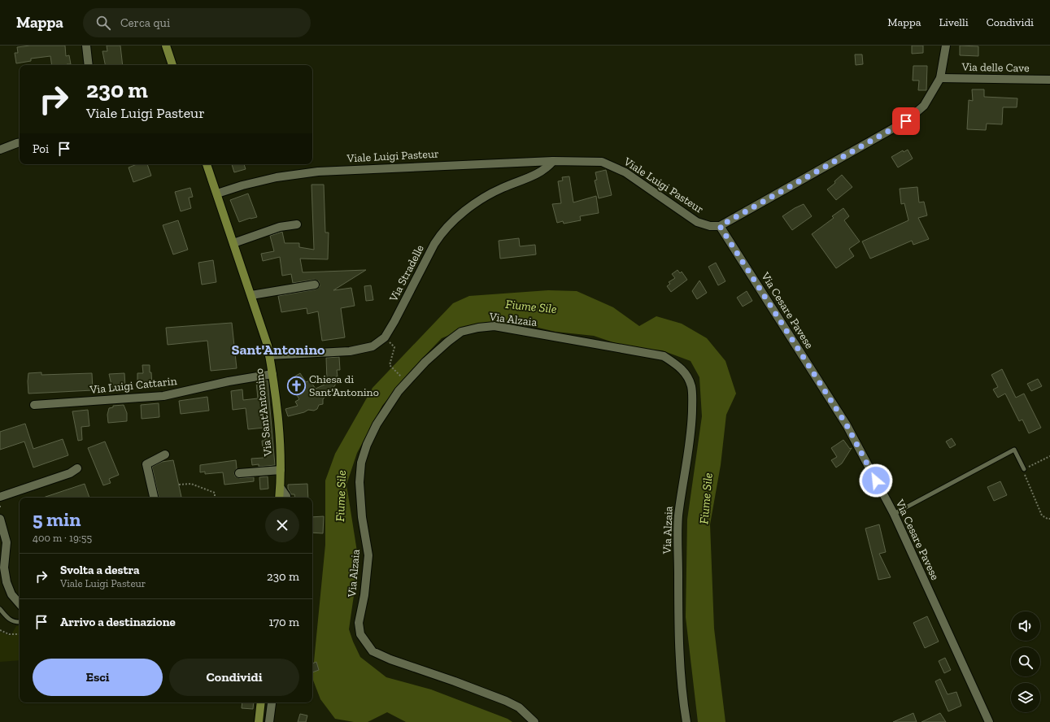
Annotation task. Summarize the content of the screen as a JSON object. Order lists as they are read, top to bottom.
{
  "streets": {
    "main road": ["Via Sant'Antonino"],
    "street": [
      "Via delle Cave",
      "Viale Luigi Pasteur",
      "Via Stradelle",
      "Via Cesare Pavese",
      "Via Alzaia",
      "Via Luigi Cattarin"
    ]
  },
  "crossings": [
    ["Viale Luigi Pasteur", "Via Stradelle"],
    ["Viale Luigi Pasteur", "Via Cesare Pavese"],
    ["Viale Luigi Pasteur", "Via Sant'Antonino"],
    ["Via Stradelle", "Via Sant'Antonino"],
    ["Via Luigi Cattarin", "Via Sant'Antonino"]
  ],
  "districts": ["Sant'Antonino"],
  "water": ["Fiume Sile"],
  "places": {
    "church": ["Chiesa di Sant'Antonino"]
  },
  "page": {
    "header": "Mappa",
    "search": "Cerca qui",
    "nav": ["Mappa", "Livelli", "Condividi"],
    "turn": ["230 m", "Viale Luigi Pasteur"],
    "then": "Poi",
    "heading": ["5 min", "400 m · 19:55"],
    "list": [
      {
        "name": "Svolta a destra",
        "note": "Viale Luigi Pasteur",
        "value": "230 m"
      },
      {
        "name": "Arrivo a destinazione",
        "value": "170 m"
      }
    ],
    "buttons": ["Esci", "Condividi"]
  }
}
